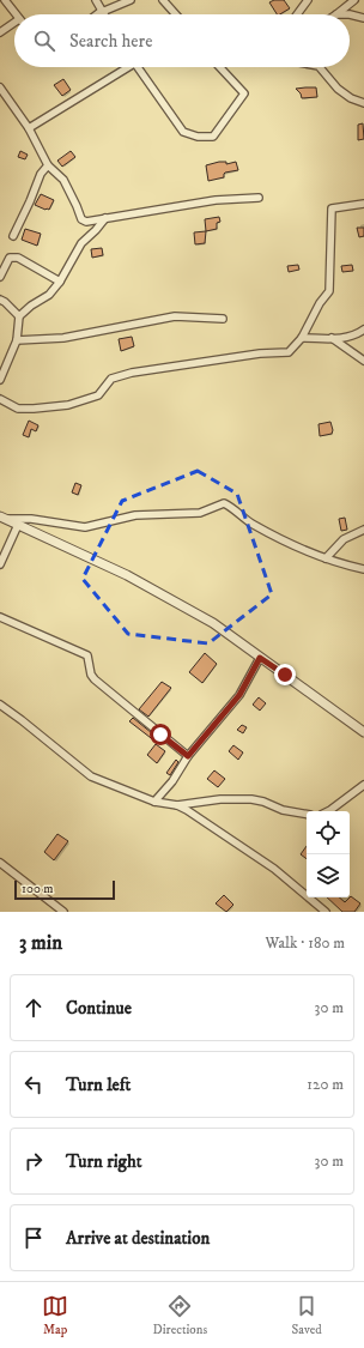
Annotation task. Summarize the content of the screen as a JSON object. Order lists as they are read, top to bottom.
{
  "scale_bar": "100 m",
  "page": {
    "search": "Search here",
    "scale": "100 m",
    "heading": ["3 min", "Walk · 180 m"],
    "list": [
      ["Continue", "30 m"],
      ["Turn left", "120 m"],
      ["Turn right", "30 m"],
      "Arrive at destination"
    ],
    "nav": ["Map", "Directions", "Saved"]
  }
}
